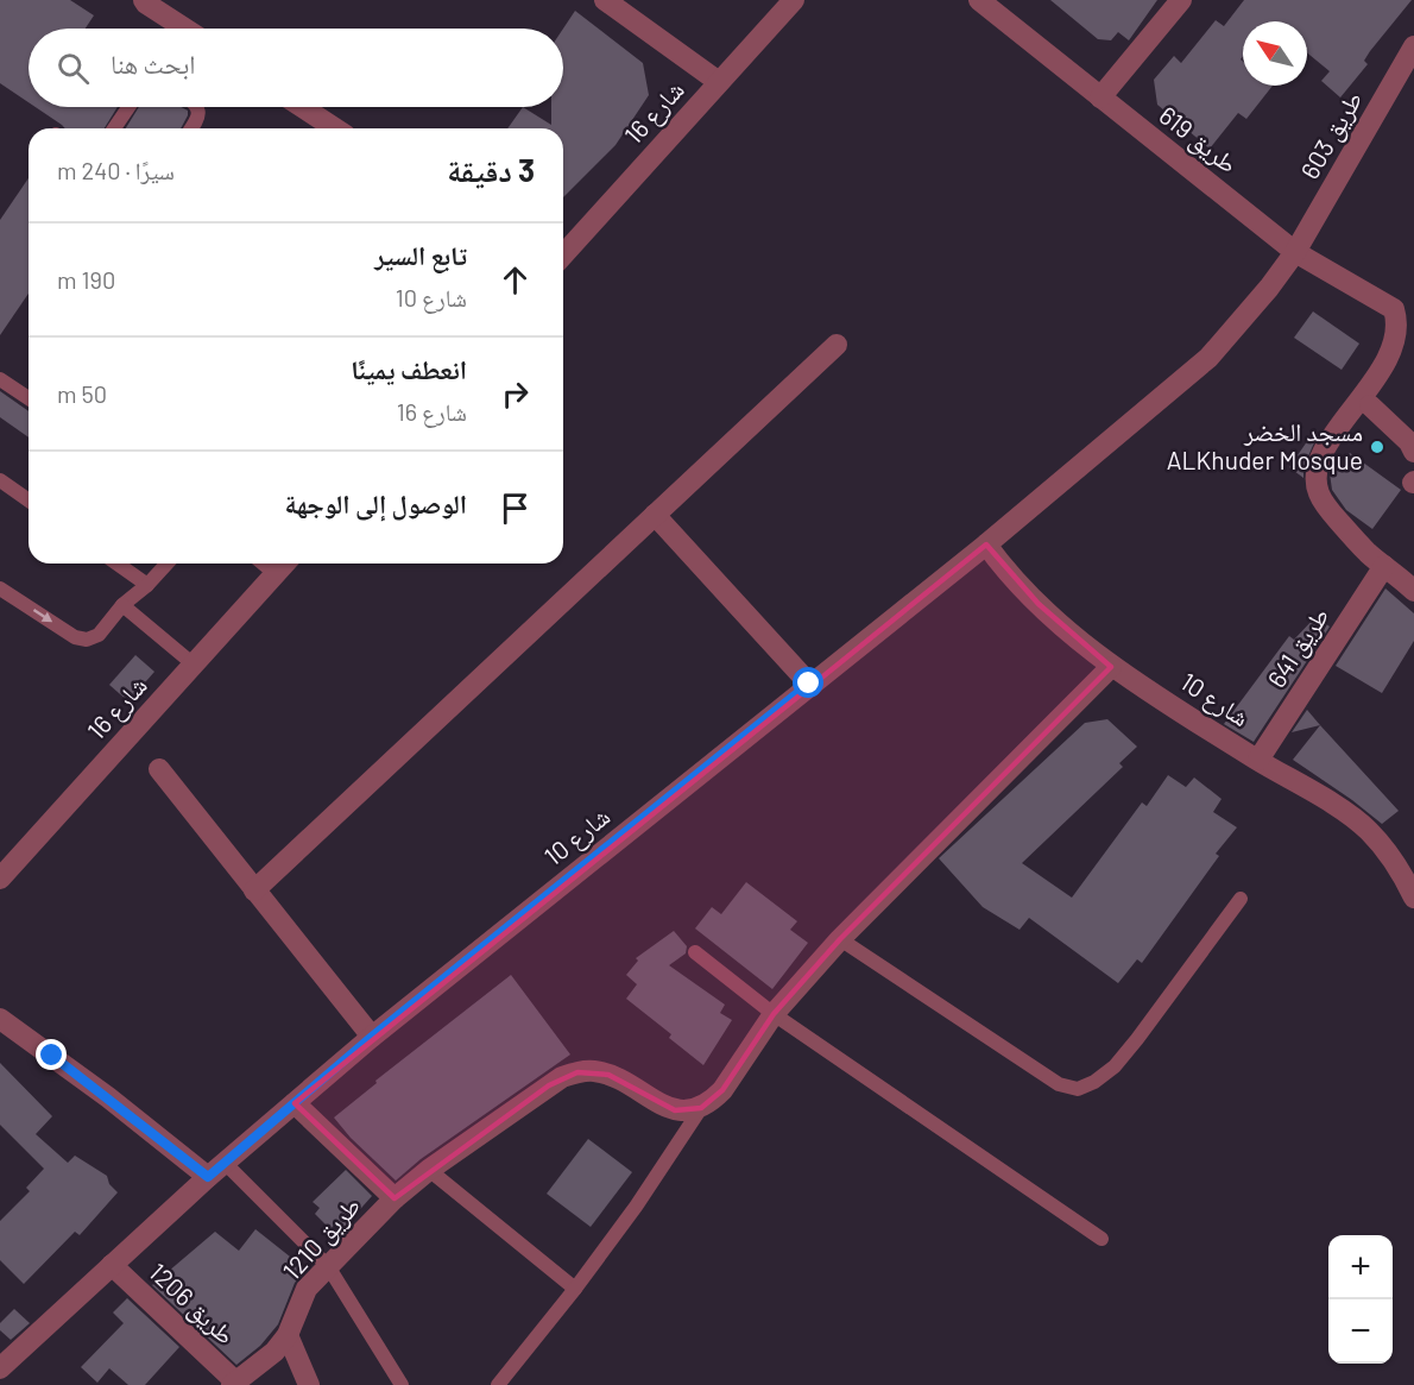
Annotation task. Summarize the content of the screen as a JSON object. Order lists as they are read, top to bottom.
{
  "streets": {
    "street": [
      "شارع 16",
      "طريق 603",
      "طريق 619",
      "طريق 641",
      "شارع 10",
      "طريق 1210",
      "طريق 1206"
    ]
  },
  "crossings": [
    ["طريق 603", "طريق 619"],
    ["طريق 603", "شارع 10"],
    ["طريق 619", "شارع 10"],
    ["طريق 641", "شارع 10"],
    ["شارع 10", "طريق 1210"],
    ["شارع 10", "طريق 1206"],
    ["طريق 1210", "طريق 1206"]
  ],
  "places": ["مسجد الخضر ALKhuder Mosque"],
  "north": "top left",
  "page": {
    "search": "ابحث هنا",
    "heading": ["3 دقيقة", "سيرًا · 240 m"],
    "list": [
      ["تابع السير", "شارع 10", "190 m"],
      ["انعطف يمينًا", "شارع 16", "50 m"],
      "الوصول إلى الوجهة"
    ],
    "map_buttons": ["+", "−"]
  }
}
